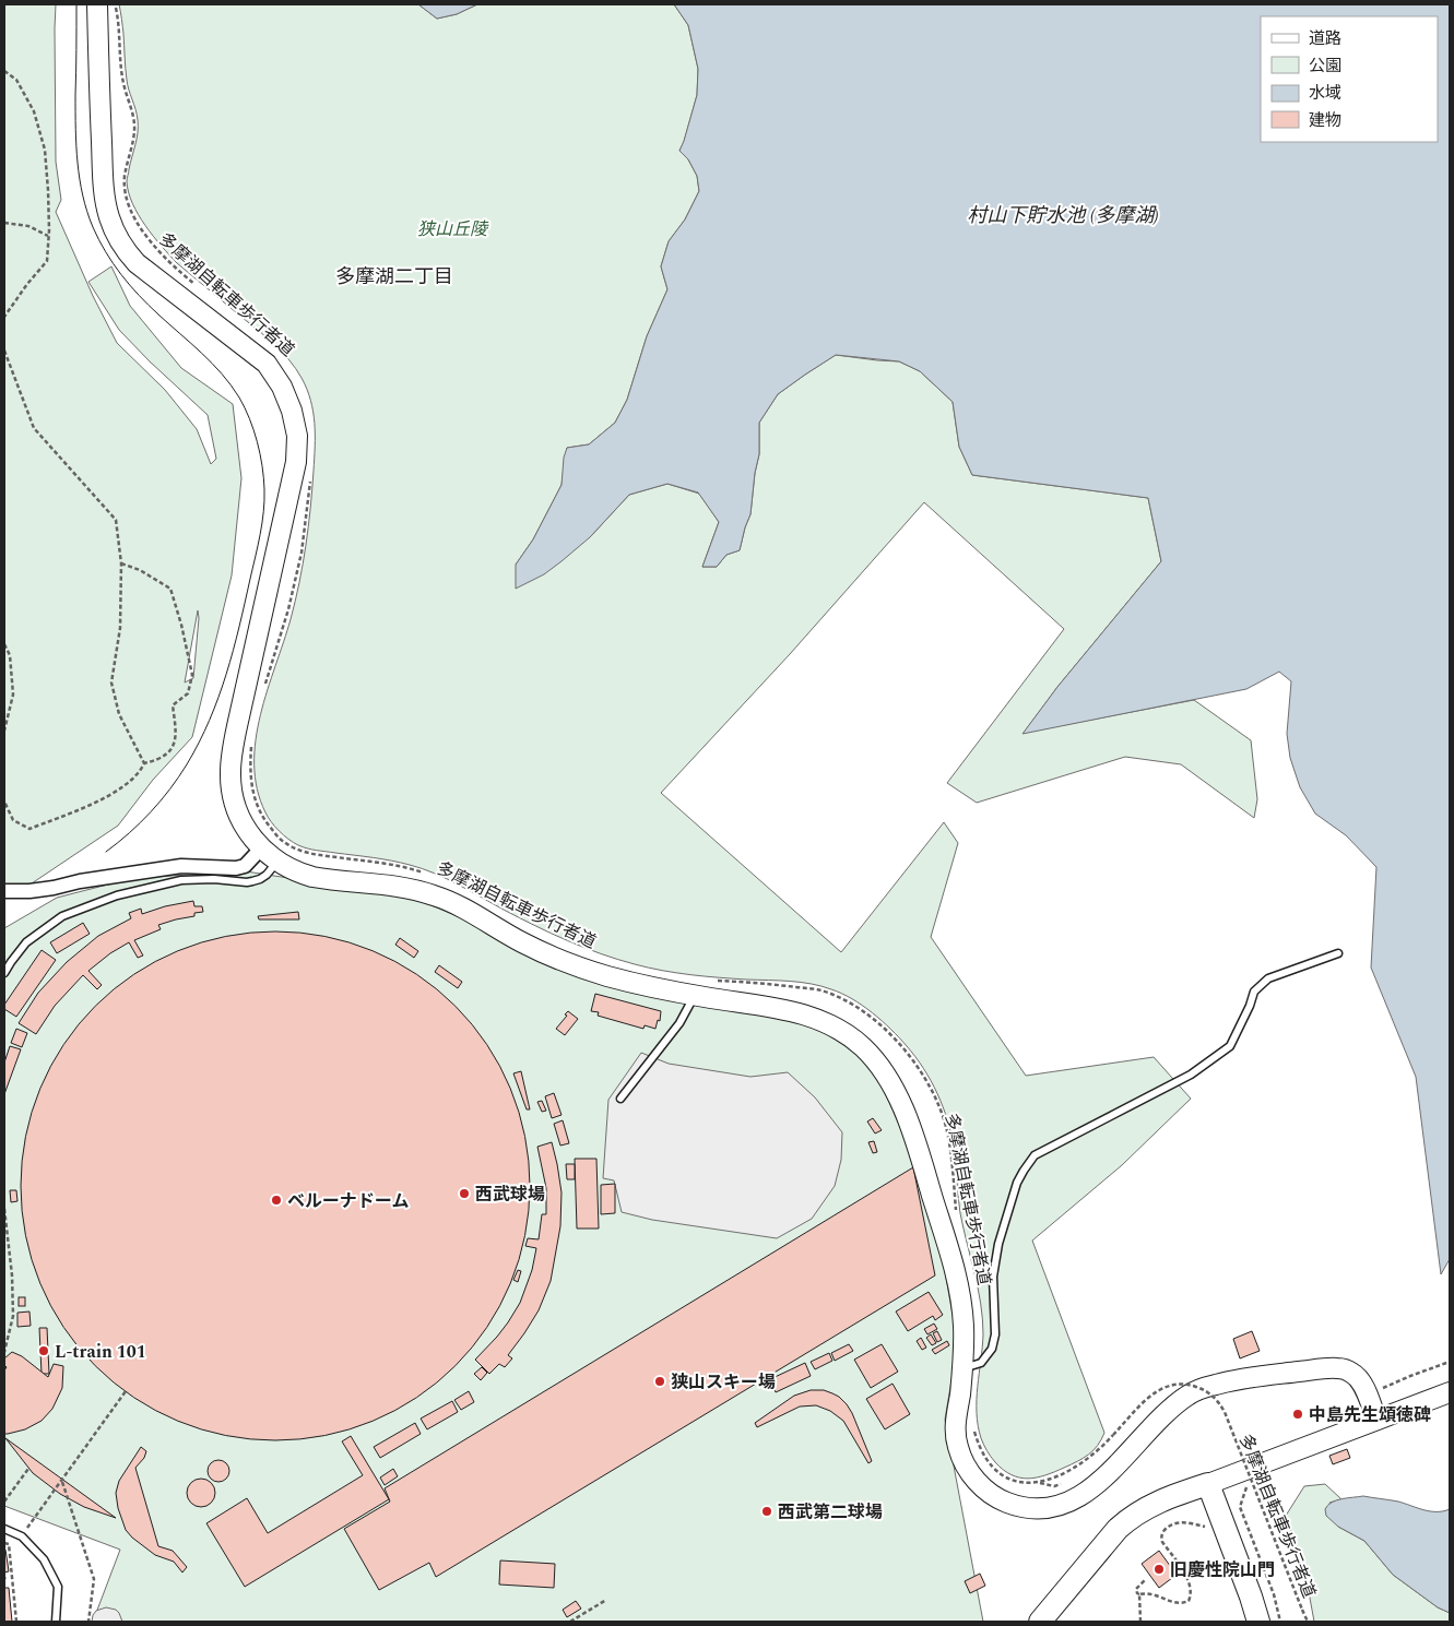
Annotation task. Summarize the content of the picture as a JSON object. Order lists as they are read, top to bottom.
{
  "streets": {
    "path": ["多摩湖自転車歩行者道"]
  },
  "districts": ["多摩湖二丁目"],
  "water": ["村山下貯水池 (多摩湖)"],
  "parks": ["狭山丘陵"],
  "places": [
    "西武球場",
    "ベルーナドーム",
    "L-train 101",
    "狭山スキー場",
    "中島先生頌徳碑",
    "西武第二球場",
    "旧慶性院山門"
  ],
  "legend": [
    "道路",
    "公園",
    "水域",
    "建物"
  ]
}
